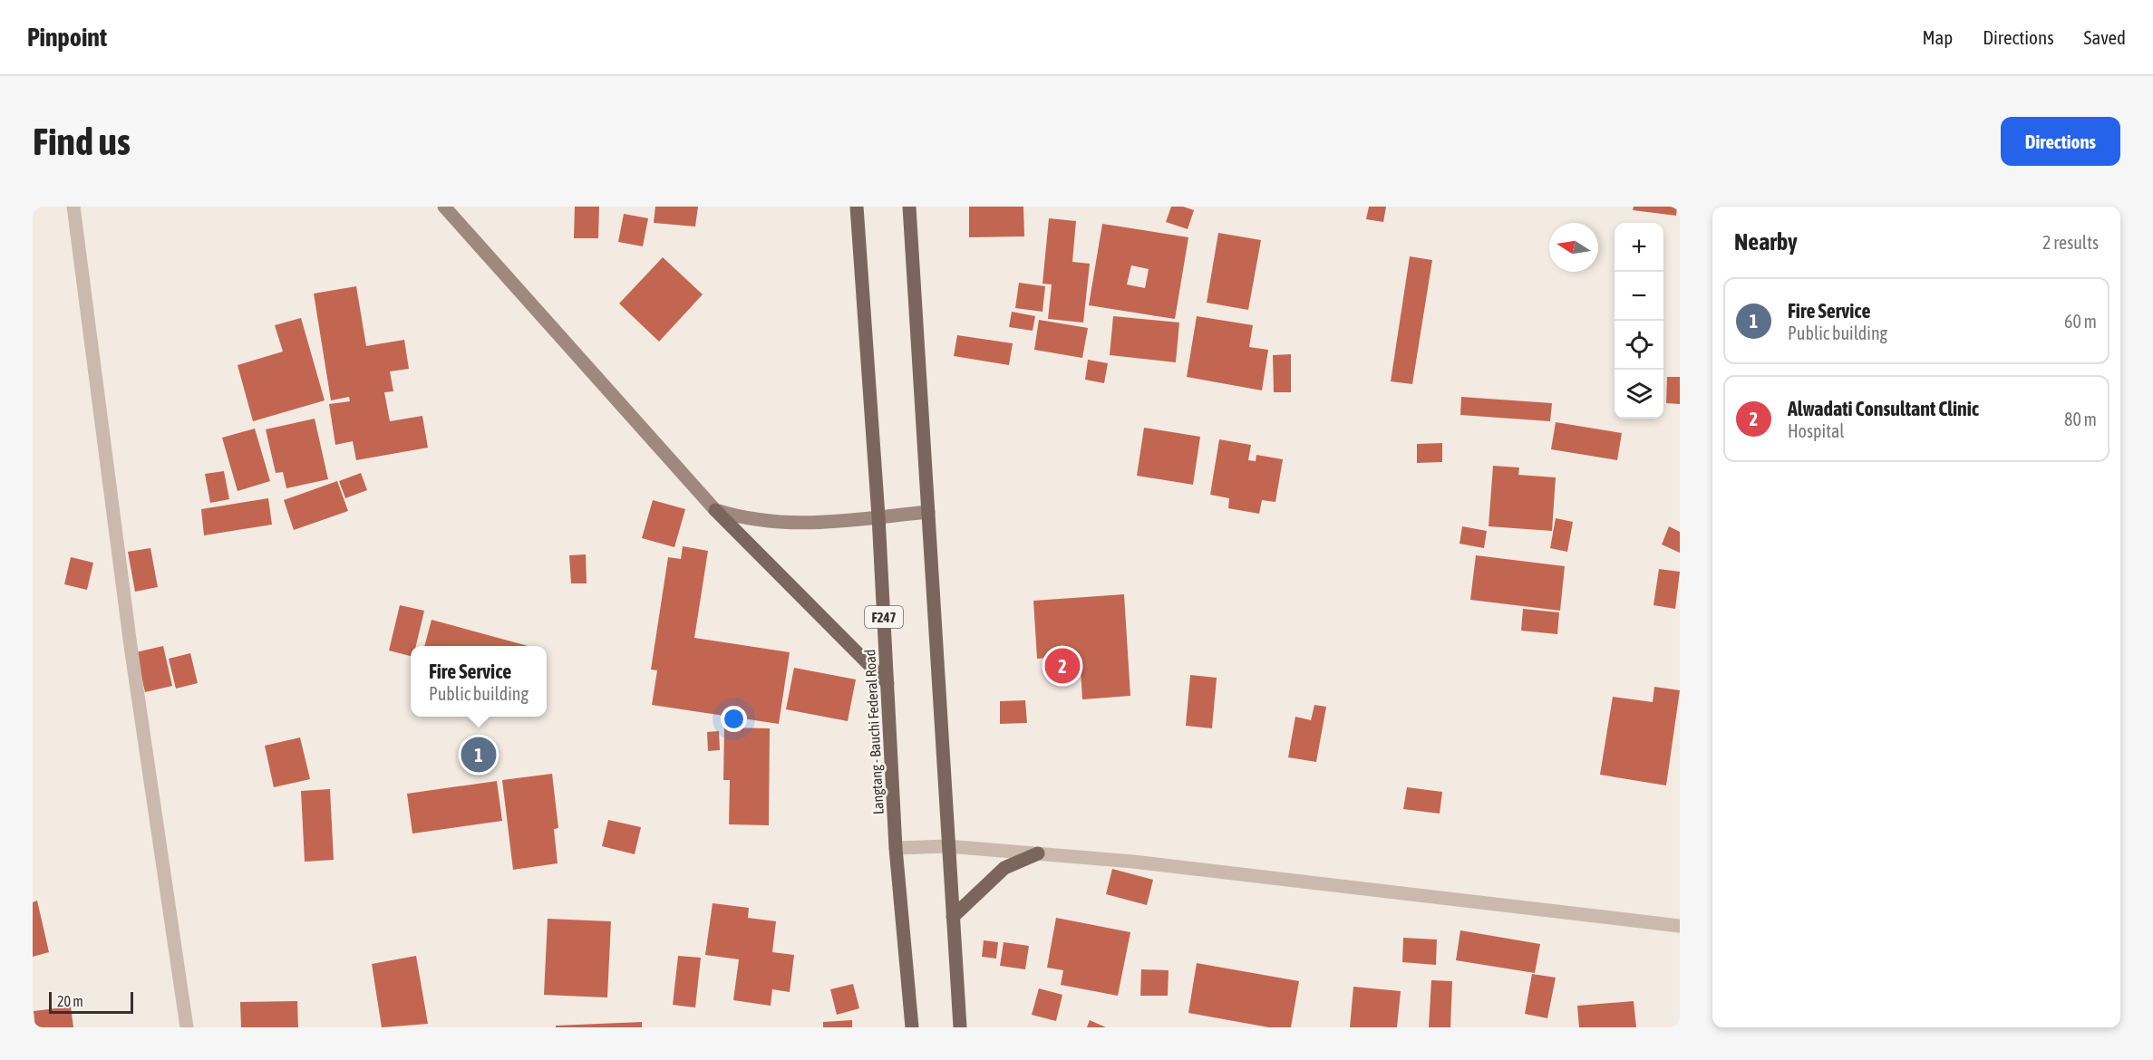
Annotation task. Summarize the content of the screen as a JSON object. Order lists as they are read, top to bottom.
{
  "streets": {
    "main road": ["F247", "Langtang - Bauchi Federal Road"]
  },
  "scale_bar": "20 m",
  "north": "left",
  "page": {
    "header": "Pinpoint",
    "nav": ["Map", "Directions", "Saved"],
    "buttons": "Directions",
    "title": "Find us",
    "heading": ["Nearby", "2 results"],
    "map_buttons": ["+", "−"],
    "list": [
      {
        "mark": "1",
        "name": "Fire Service",
        "note": "Public building",
        "value": "60 m"
      },
      {
        "mark": "2",
        "name": "Alwadati Consultant Clinic",
        "note": "Hospital",
        "value": "80 m"
      }
    ],
    "popup": ["Fire Service", "Public building"],
    "pins": ["2", "1"],
    "scale": "20 m"
  }
}
